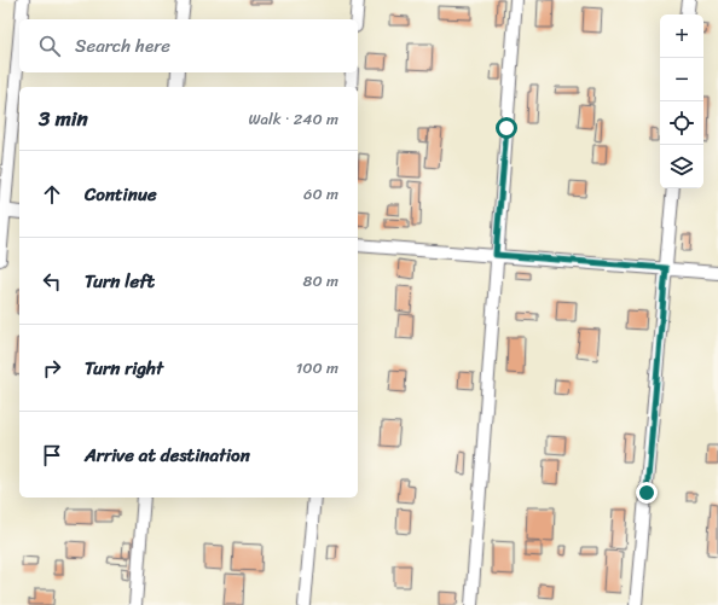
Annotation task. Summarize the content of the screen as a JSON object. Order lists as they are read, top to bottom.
{
  "page": {
    "map_buttons": ["+", "−"],
    "search": "Search here",
    "heading": ["3 min", "Walk · 240 m"],
    "list": [
      ["Continue", "60 m"],
      ["Turn left", "80 m"],
      ["Turn right", "100 m"],
      "Arrive at destination"
    ]
  }
}
